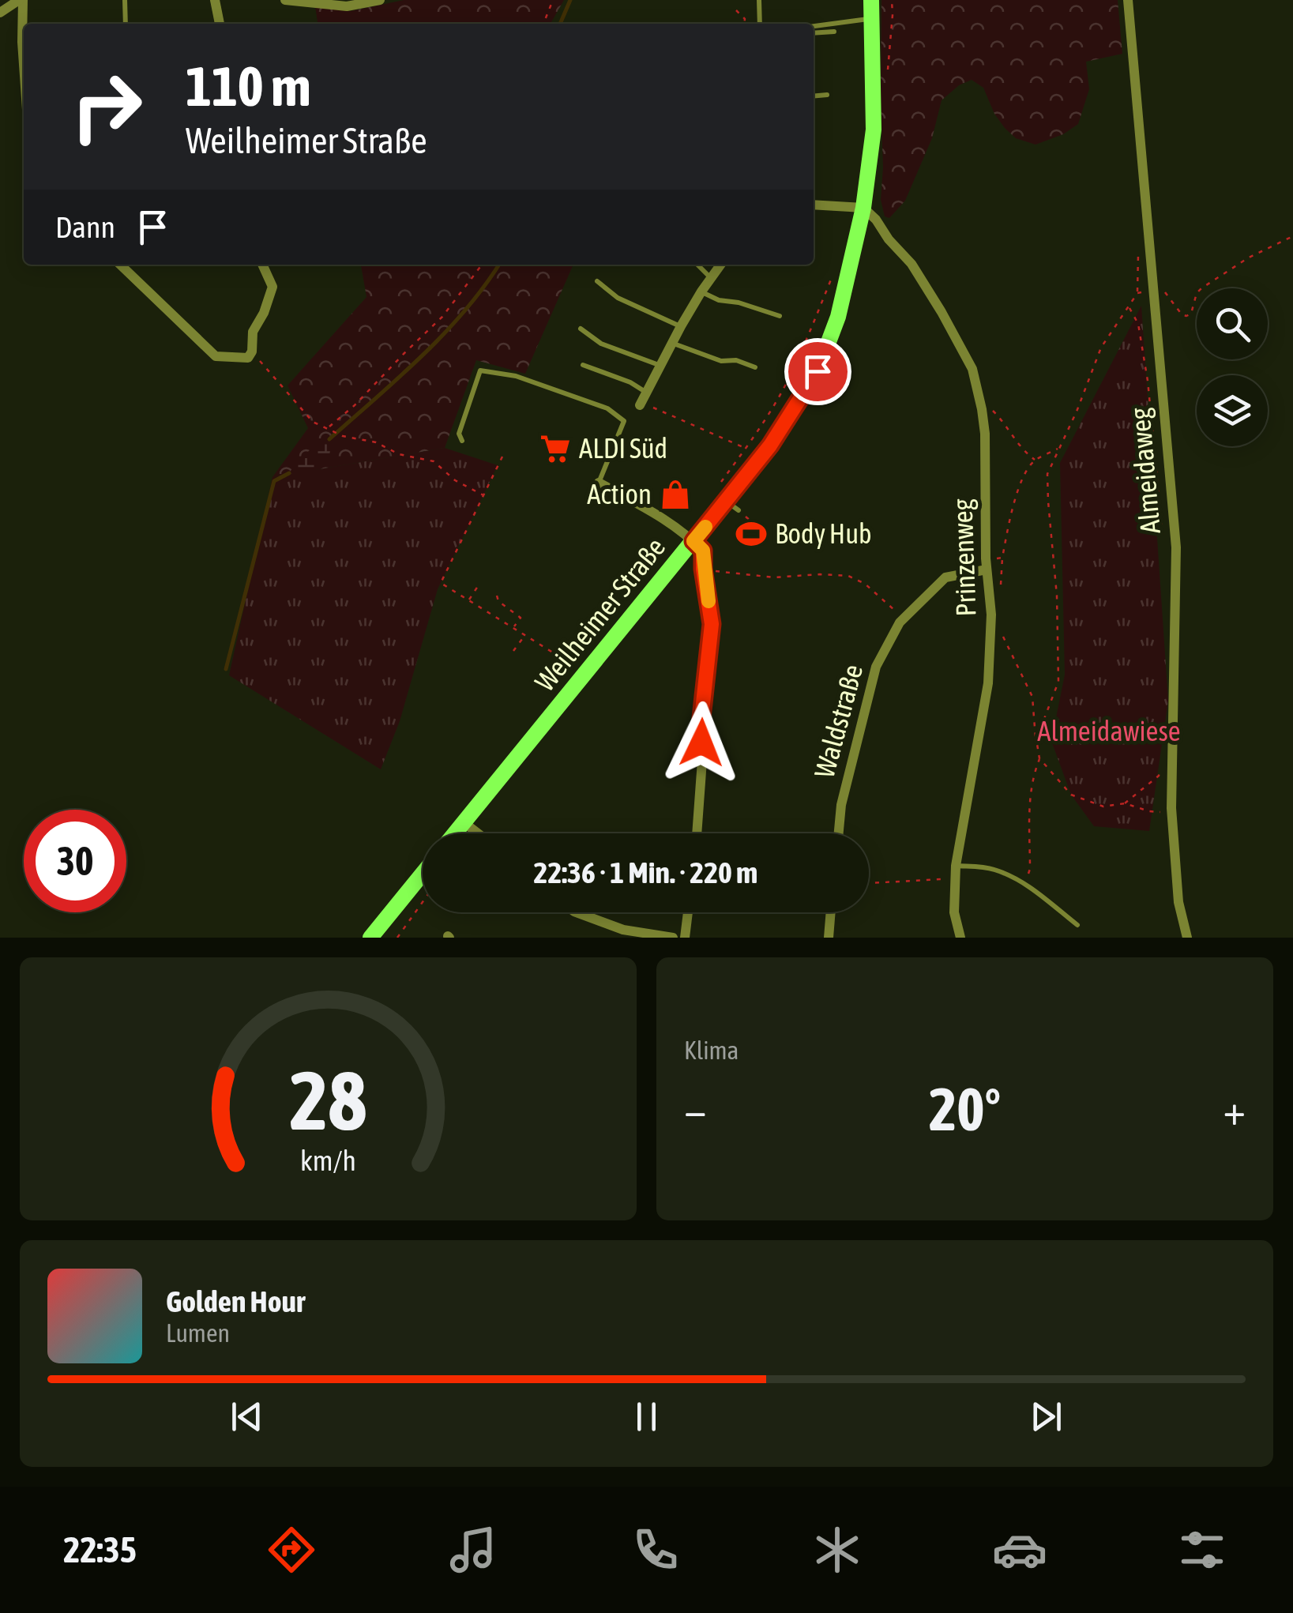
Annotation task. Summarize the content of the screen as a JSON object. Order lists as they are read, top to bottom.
{
  "streets": {
    "main road": ["Weilheimer Straße"],
    "street": ["Almeidaweg", "Prinzenweg", "Waldstraße"]
  },
  "crossings": [
    ["Prinzenweg", "Weilheimer Straße"],
    ["Prinzenweg", "Waldstraße"]
  ],
  "parks": ["Almeidawiese"],
  "places": {
    "supermarket": ["ALDI Süd"],
    "shop": ["Action"],
    "sports": ["Body Hub"]
  },
  "page": {
    "turn": ["110 m", "Weilheimer Straße"],
    "then": "Dann",
    "limit": "30",
    "trip": "22:36 · 1 Min. · 220 m",
    "tile": "Klima",
    "heat": ["−", "20°", "+"],
    "song": ["Golden Hour", "Lumen"],
    "tabs": "22:35",
    "gauge": ["28", "km/h"]
  }
}
